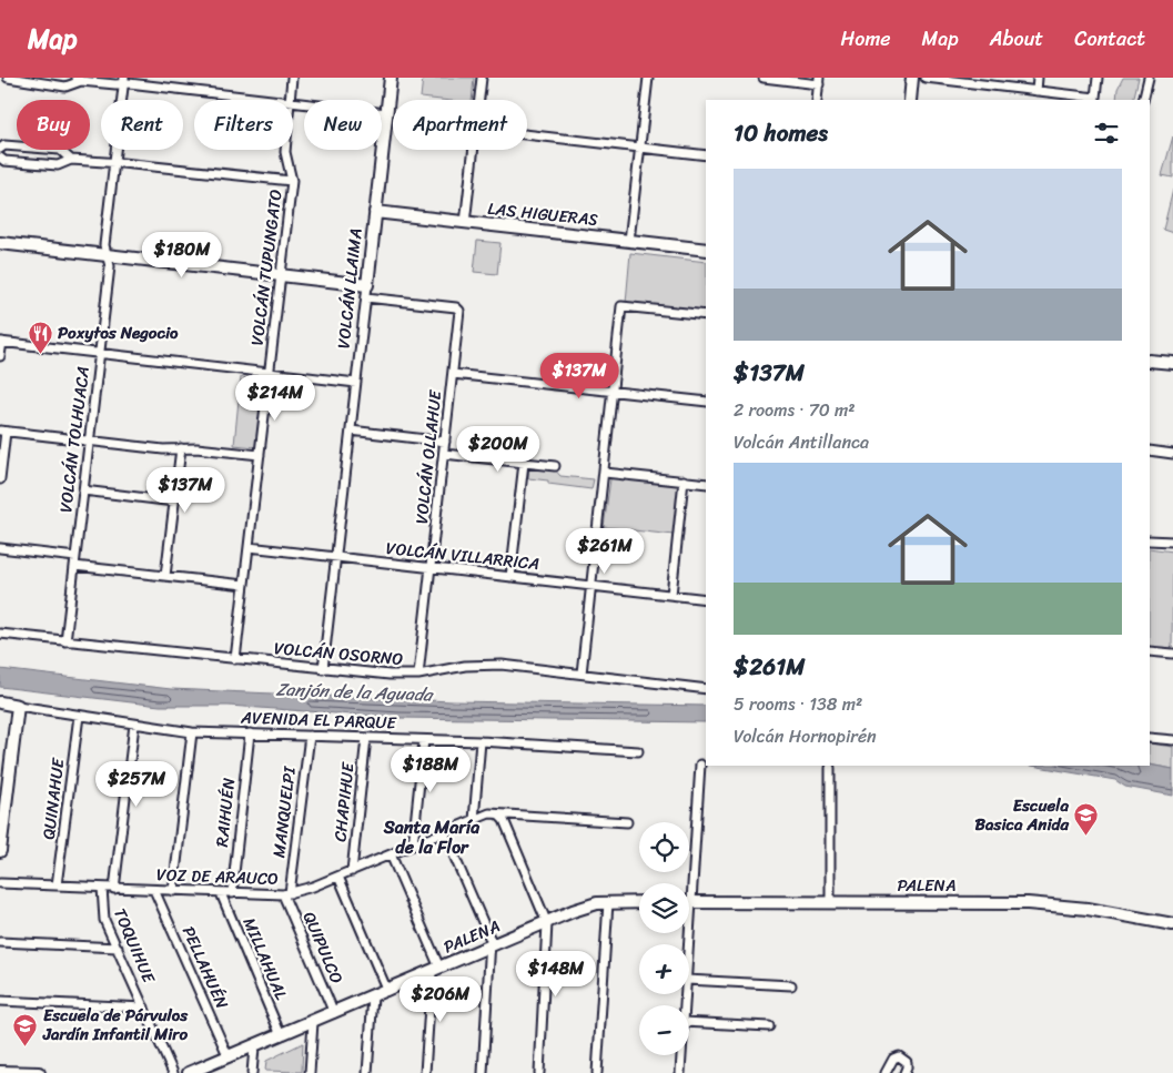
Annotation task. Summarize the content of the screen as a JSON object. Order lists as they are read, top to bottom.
{
  "streets": {
    "street": [
      "LAS HIGUERAS",
      "VOLCÁN TUPUNGATO",
      "VOLCÁN LLAIMA",
      "VOLCÁN TOLHUACA",
      "VOLCÁN OLLAHUE",
      "VOLCÁN VILLARRICA",
      "VOLCÁN OSORNO",
      "AVENIDA EL PARQUE",
      "QUINAHUE",
      "CHAPIHUE",
      "RAIHUÉN",
      "MANQUELPI",
      "VOZ DE ARAUCO",
      "PALENA",
      "TOQUIHUE",
      "QUIPULCO",
      "MILLAHUAL",
      "PELLAHUÉN"
    ]
  },
  "crossings": [
    ["LAS HIGUERAS", "VOLCÁN LLAIMA"],
    ["VOLCÁN TUPUNGATO", "VOLCÁN VILLARRICA"],
    ["VOLCÁN TUPUNGATO", "VOLCÁN OSORNO"],
    ["VOLCÁN LLAIMA", "VOLCÁN OLLAHUE"],
    ["VOLCÁN LLAIMA", "VOLCÁN VILLARRICA"],
    ["VOLCÁN LLAIMA", "VOLCÁN OSORNO"],
    ["VOLCÁN TOLHUACA", "VOLCÁN OSORNO"],
    ["VOLCÁN OLLAHUE", "VOLCÁN VILLARRICA"],
    ["VOLCÁN OLLAHUE", "VOLCÁN OSORNO"],
    ["AVENIDA EL PARQUE", "QUINAHUE"],
    ["AVENIDA EL PARQUE", "CHAPIHUE"],
    ["AVENIDA EL PARQUE", "RAIHUÉN"],
    ["AVENIDA EL PARQUE", "MANQUELPI"],
    ["QUINAHUE", "VOZ DE ARAUCO"],
    ["CHAPIHUE", "VOZ DE ARAUCO"],
    ["RAIHUÉN", "VOZ DE ARAUCO"],
    ["MANQUELPI", "VOZ DE ARAUCO"],
    ["MANQUELPI", "QUIPULCO"],
    ["VOZ DE ARAUCO", "TOQUIHUE"],
    ["VOZ DE ARAUCO", "QUIPULCO"],
    ["VOZ DE ARAUCO", "MILLAHUAL"],
    ["VOZ DE ARAUCO", "PELLAHUÉN"],
    ["PALENA", "QUIPULCO"],
    ["PALENA", "MILLAHUAL"],
    ["PALENA", "PELLAHUÉN"]
  ],
  "districts": ["Santa María de la Flor"],
  "water": ["Zanjón de la Aguada"],
  "places": {
    "restaurant": ["Poxytos Negocio"],
    "school or university": ["Escuela Basica Anida", "Escuela de Párvulos Jardín Infantil Miro"]
  },
  "page": {
    "header": "Map",
    "nav": [
      "Home",
      "Map",
      "About",
      "Contact"
    ],
    "chip": [
      "Buy",
      "Rent",
      "Filters",
      "New",
      "Apartment"
    ],
    "heading": "10 homes",
    "list": [
      {
        "name": "$137M",
        "note": "2 rooms · 70 m² · Volcán Antillanca"
      },
      {
        "name": "$261M",
        "note": "5 rooms · 138 m² · Volcán Hornopirén"
      }
    ],
    "price": [
      "$180M",
      "$137M",
      "$214M",
      "$200M",
      "$137M",
      "$261M",
      "$188M",
      "$257M",
      "$148M",
      "$206M"
    ],
    "map_buttons": ["+", "−"]
  }
}
